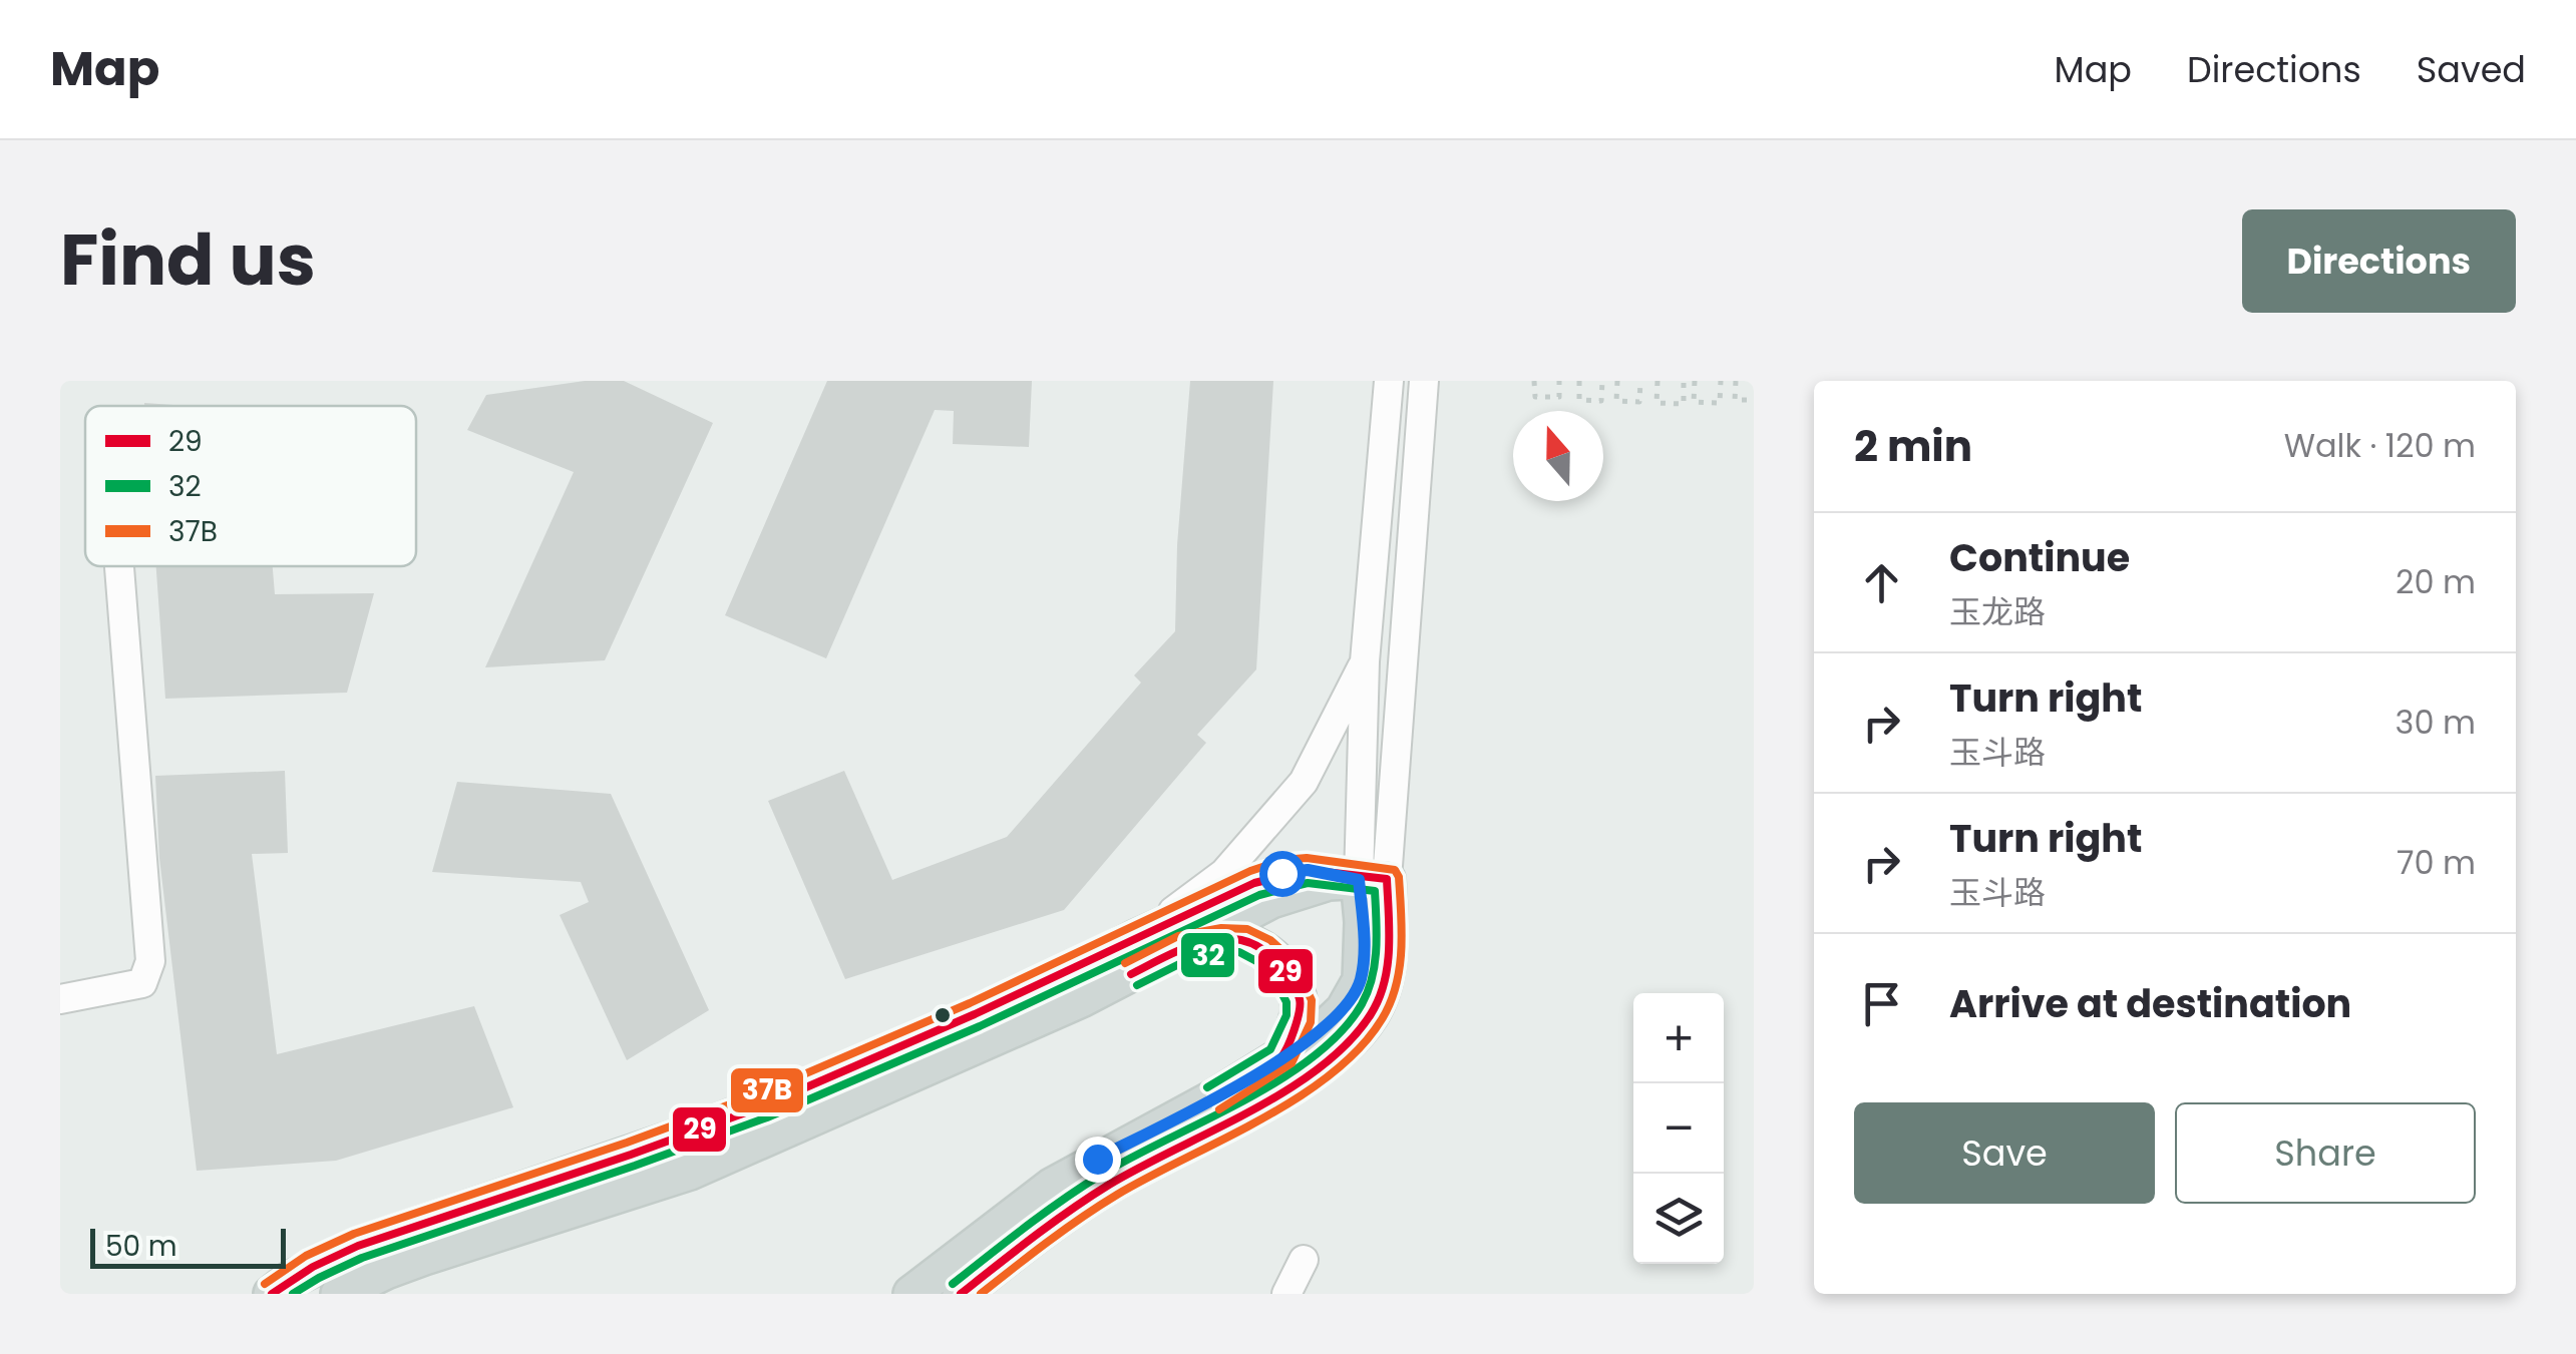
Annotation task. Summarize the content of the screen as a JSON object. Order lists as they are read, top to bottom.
{
  "lines": ["transit line 37B", "transit line 29", "transit line 32"],
  "legend": ["29", "32", "37B"],
  "scale_bar": "50 m",
  "north": "top",
  "page": {
    "header": "Map",
    "nav": ["Map", "Directions", "Saved"],
    "title": "Find us",
    "buttons": [
      "Directions",
      ["Save", "Share"]
    ],
    "heading": ["2 min", "Walk · 120 m"],
    "list": [
      ["Continue", "玉龙路", "20 m"],
      ["Turn right", "玉斗路", "30 m"],
      ["Turn right", "玉斗路", "70 m"],
      "Arrive at destination"
    ],
    "map_buttons": ["+", "−"],
    "scale": "50 m"
  }
}
